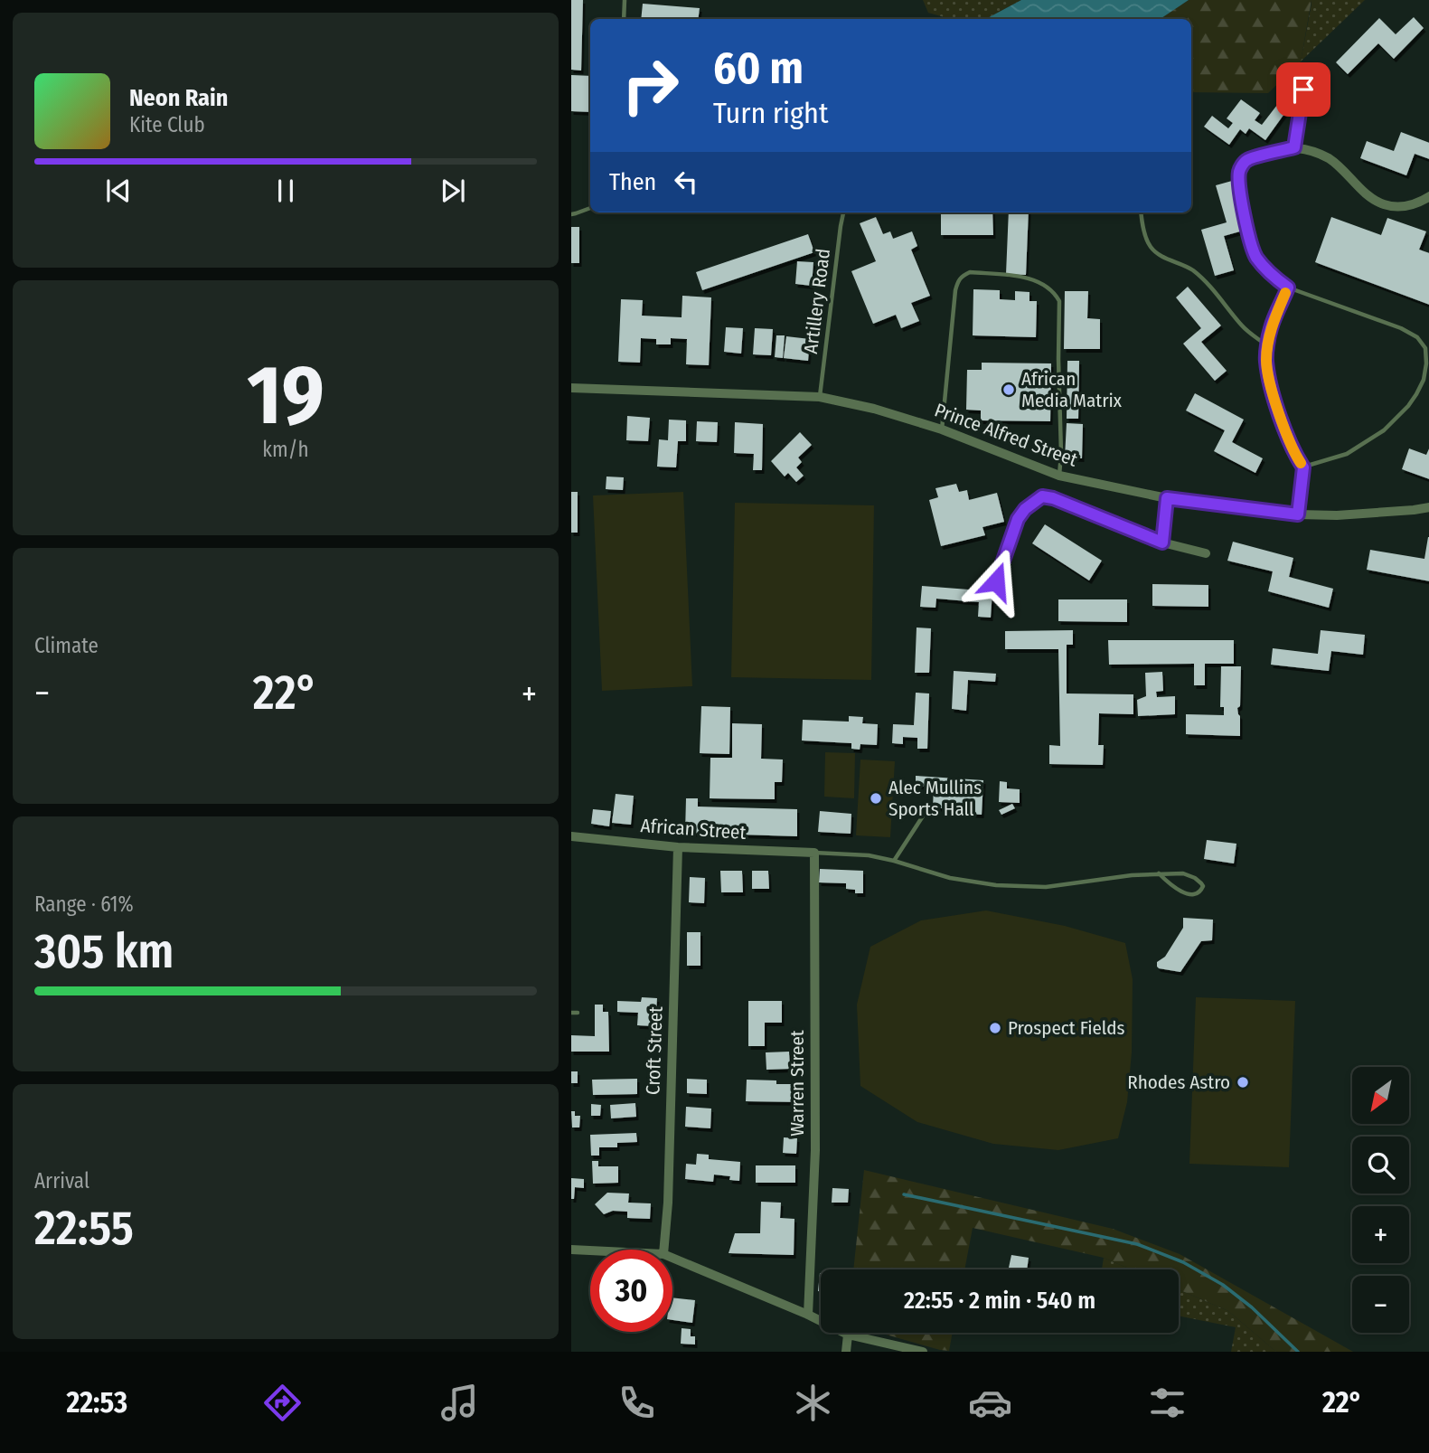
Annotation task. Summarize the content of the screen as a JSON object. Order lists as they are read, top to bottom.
{
  "streets": {
    "street": [
      "Prince Alfred Street",
      "African Street",
      "Croft Street",
      "Warren Street"
    ],
    "lane": ["Artillery Road"]
  },
  "crossings": [
    ["Artillery Road", "Prince Alfred Street"],
    ["African Street", "Croft Street"],
    ["African Street", "Warren Street"]
  ],
  "places": [
    "African Media Matrix",
    "Alec Mullins Sports Hall",
    "Prospect Fields",
    "Rhodes Astro"
  ],
  "north": "bottom left",
  "page": {
    "turn": ["60 m", "Turn right"],
    "song": ["Neon Rain", "Kite Club"],
    "then": "Then",
    "tile": [
      ["19", "km/h"],
      "Climate",
      ["Range · 61%", "305 km"],
      ["Arrival", "22:55"]
    ],
    "heat": ["−", "22°", "+"],
    "map_buttons": ["+", "−"],
    "limit": "30",
    "trip": "22:55 · 2 min · 540 m",
    "tabs": ["22:53", "22°"]
  }
}
